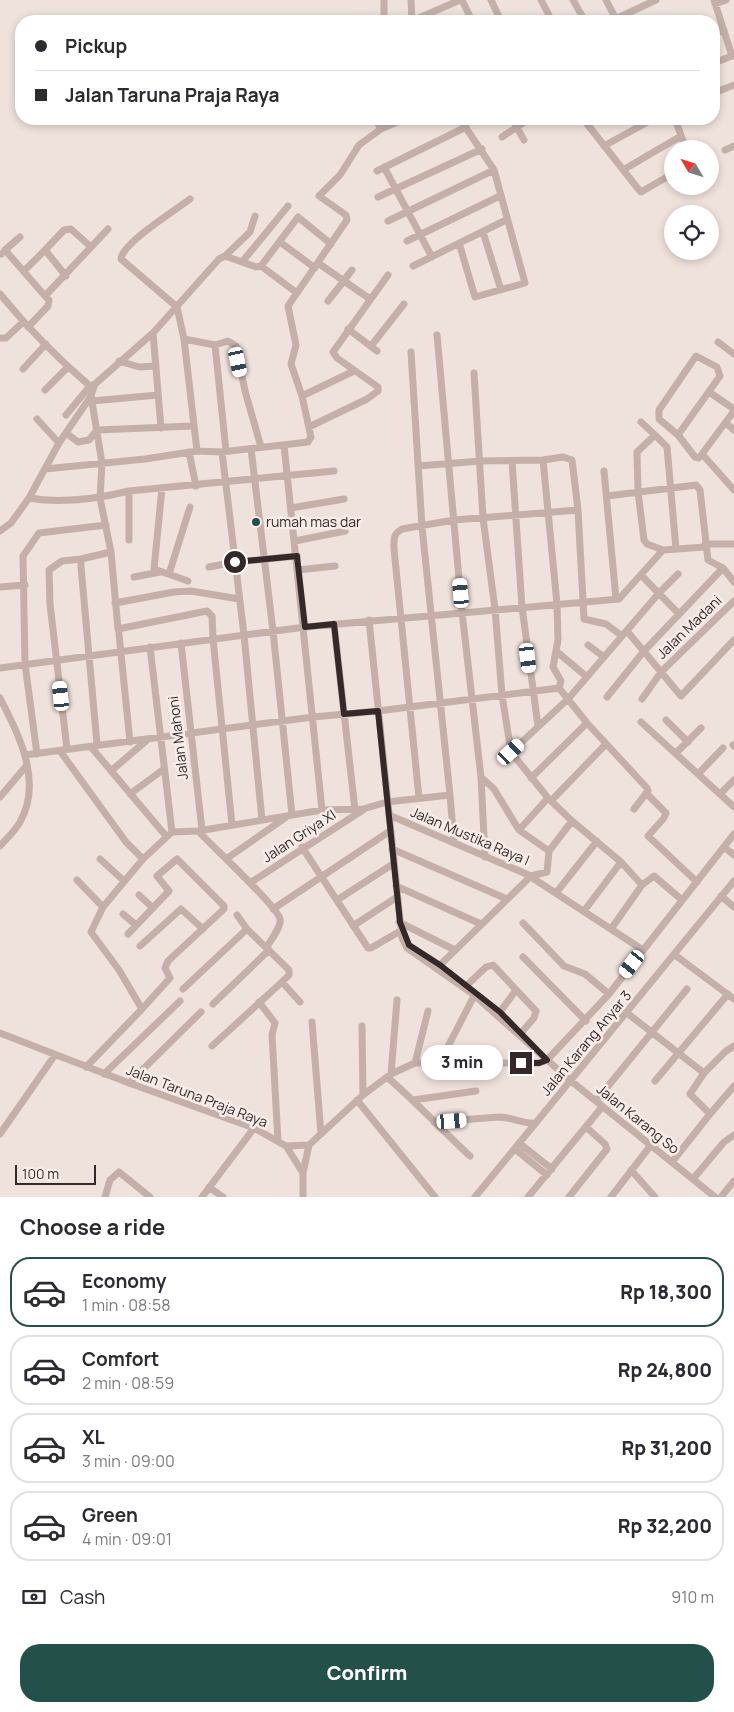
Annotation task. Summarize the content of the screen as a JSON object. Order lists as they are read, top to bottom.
{
  "streets": {
    "street": [
      "Jalan Madani",
      "Jalan Mahoni",
      "Jalan Griya XI",
      "Jalan Mustika Raya I",
      "Jalan Karang Anyar 3",
      "Jalan Taruna Praja Raya",
      "Jalan Karang So"
    ]
  },
  "crossings": [
    ["Jalan Karang Anyar 3", "Jalan Karang So"]
  ],
  "places": ["rumah mas dar"],
  "scale_bar": "100 m",
  "north": "top left",
  "page": {
    "banner": ["Pickup", "Jalan Taruna Praja Raya"],
    "bubble": "3 min",
    "scale": "100 m",
    "heading": "Choose a ride",
    "list": [
      {
        "name": "Economy",
        "note": "1 min · 08:58",
        "value": "Rp 18,300"
      },
      {
        "name": "Comfort",
        "note": "2 min · 08:59",
        "value": "Rp 24,800"
      },
      {
        "name": "XL",
        "note": "3 min · 09:00",
        "value": "Rp 31,200"
      },
      {
        "name": "Green",
        "note": "4 min · 09:01",
        "value": "Rp 32,200"
      }
    ],
    "pay": ["Cash", "910 m"],
    "buttons": "Confirm"
  }
}
